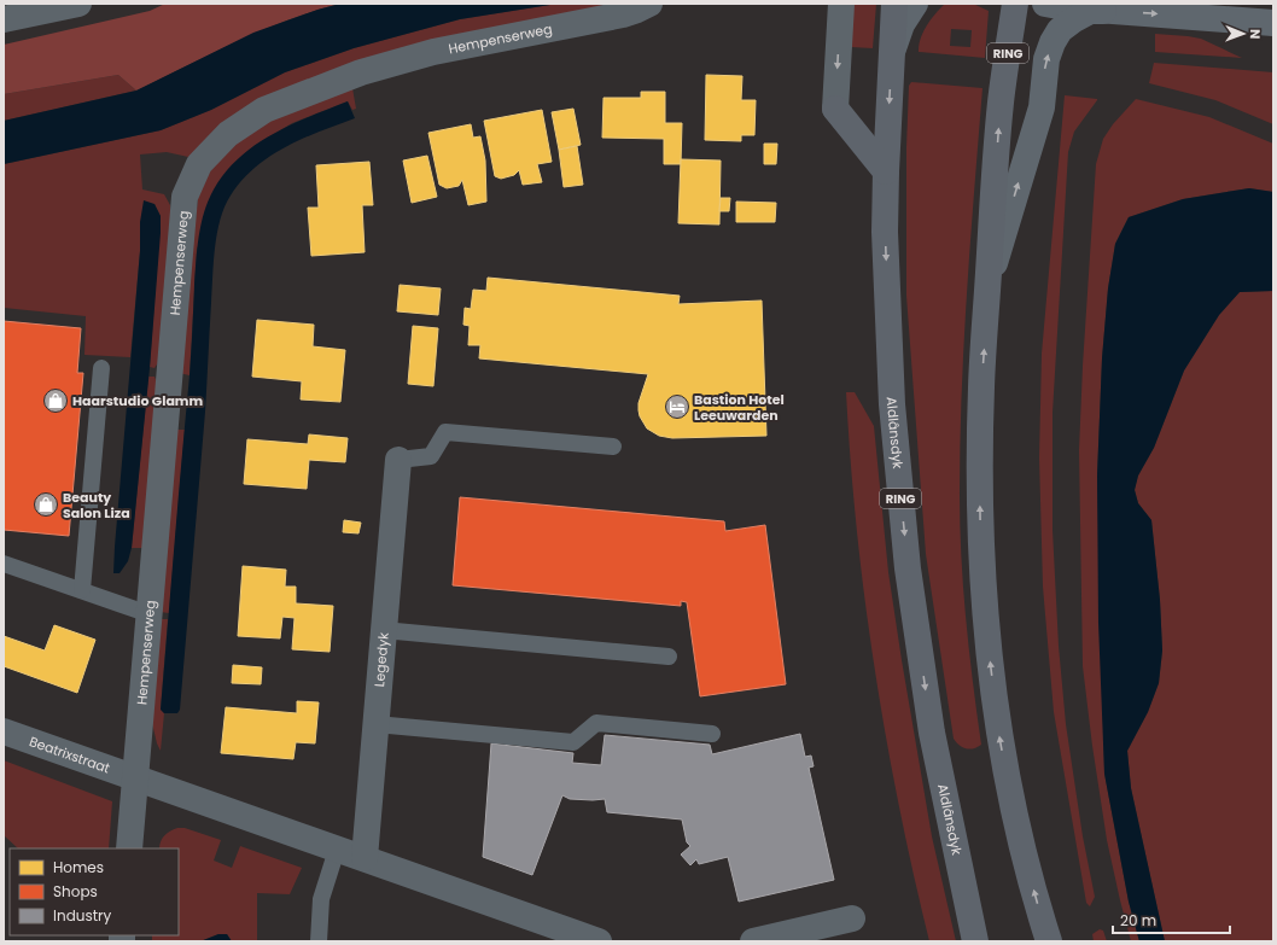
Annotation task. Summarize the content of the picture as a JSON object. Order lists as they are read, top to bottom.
{
  "streets": {
    "main road": ["RING", "Aldlânsdyk"],
    "street": ["Hempenserweg", "Legedyk", "Beatrixstraat"]
  },
  "crossings": [
    ["Hempenserweg", "Beatrixstraat"]
  ],
  "places": {
    "shop": ["Haarstudio Glamm", "Beauty Salon Liza"],
    "hotel": ["Bastion Hotel Leeuwarden"]
  },
  "legend": ["Homes", "Shops", "Industry"],
  "scale_bar": "20 m",
  "north": "right"
}
